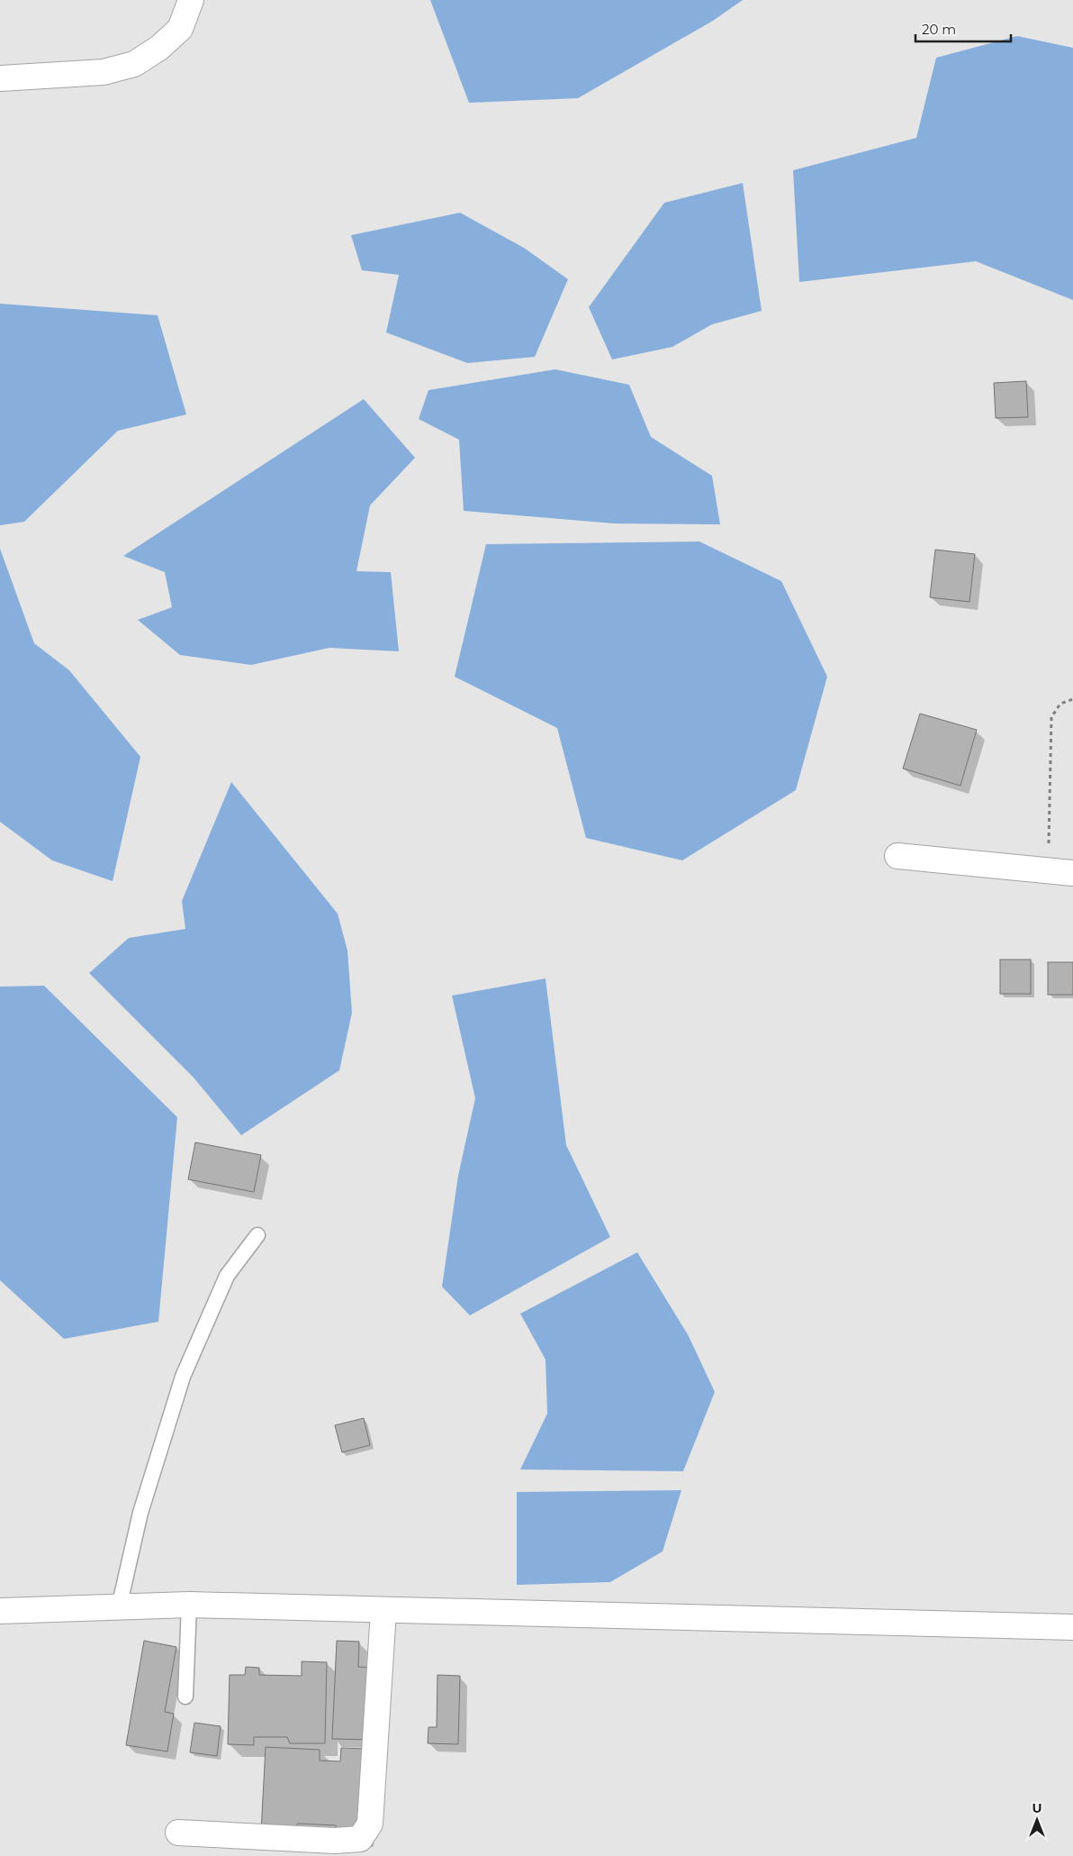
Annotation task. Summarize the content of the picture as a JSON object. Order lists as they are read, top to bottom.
{
  "scale_bar": "20 m",
  "north": "top"
}
